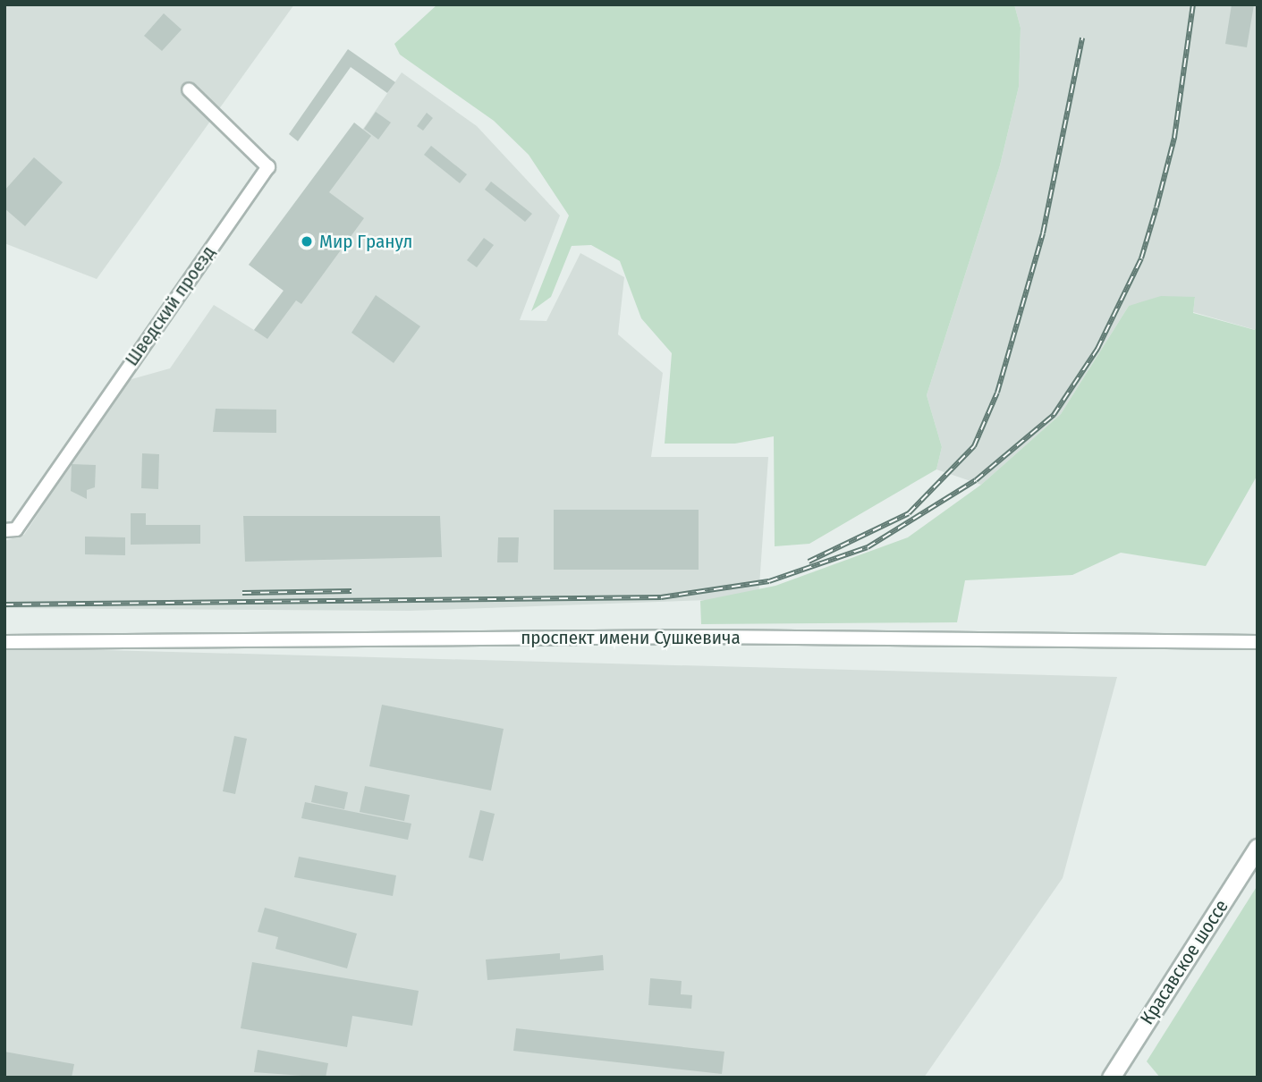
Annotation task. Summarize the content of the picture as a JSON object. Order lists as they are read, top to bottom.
{
  "streets": {
    "street": ["Шведский проезд", "проспект имени Сушкевича", "Красавское шоссе"]
  },
  "places": ["Мир Гранул"]
}
